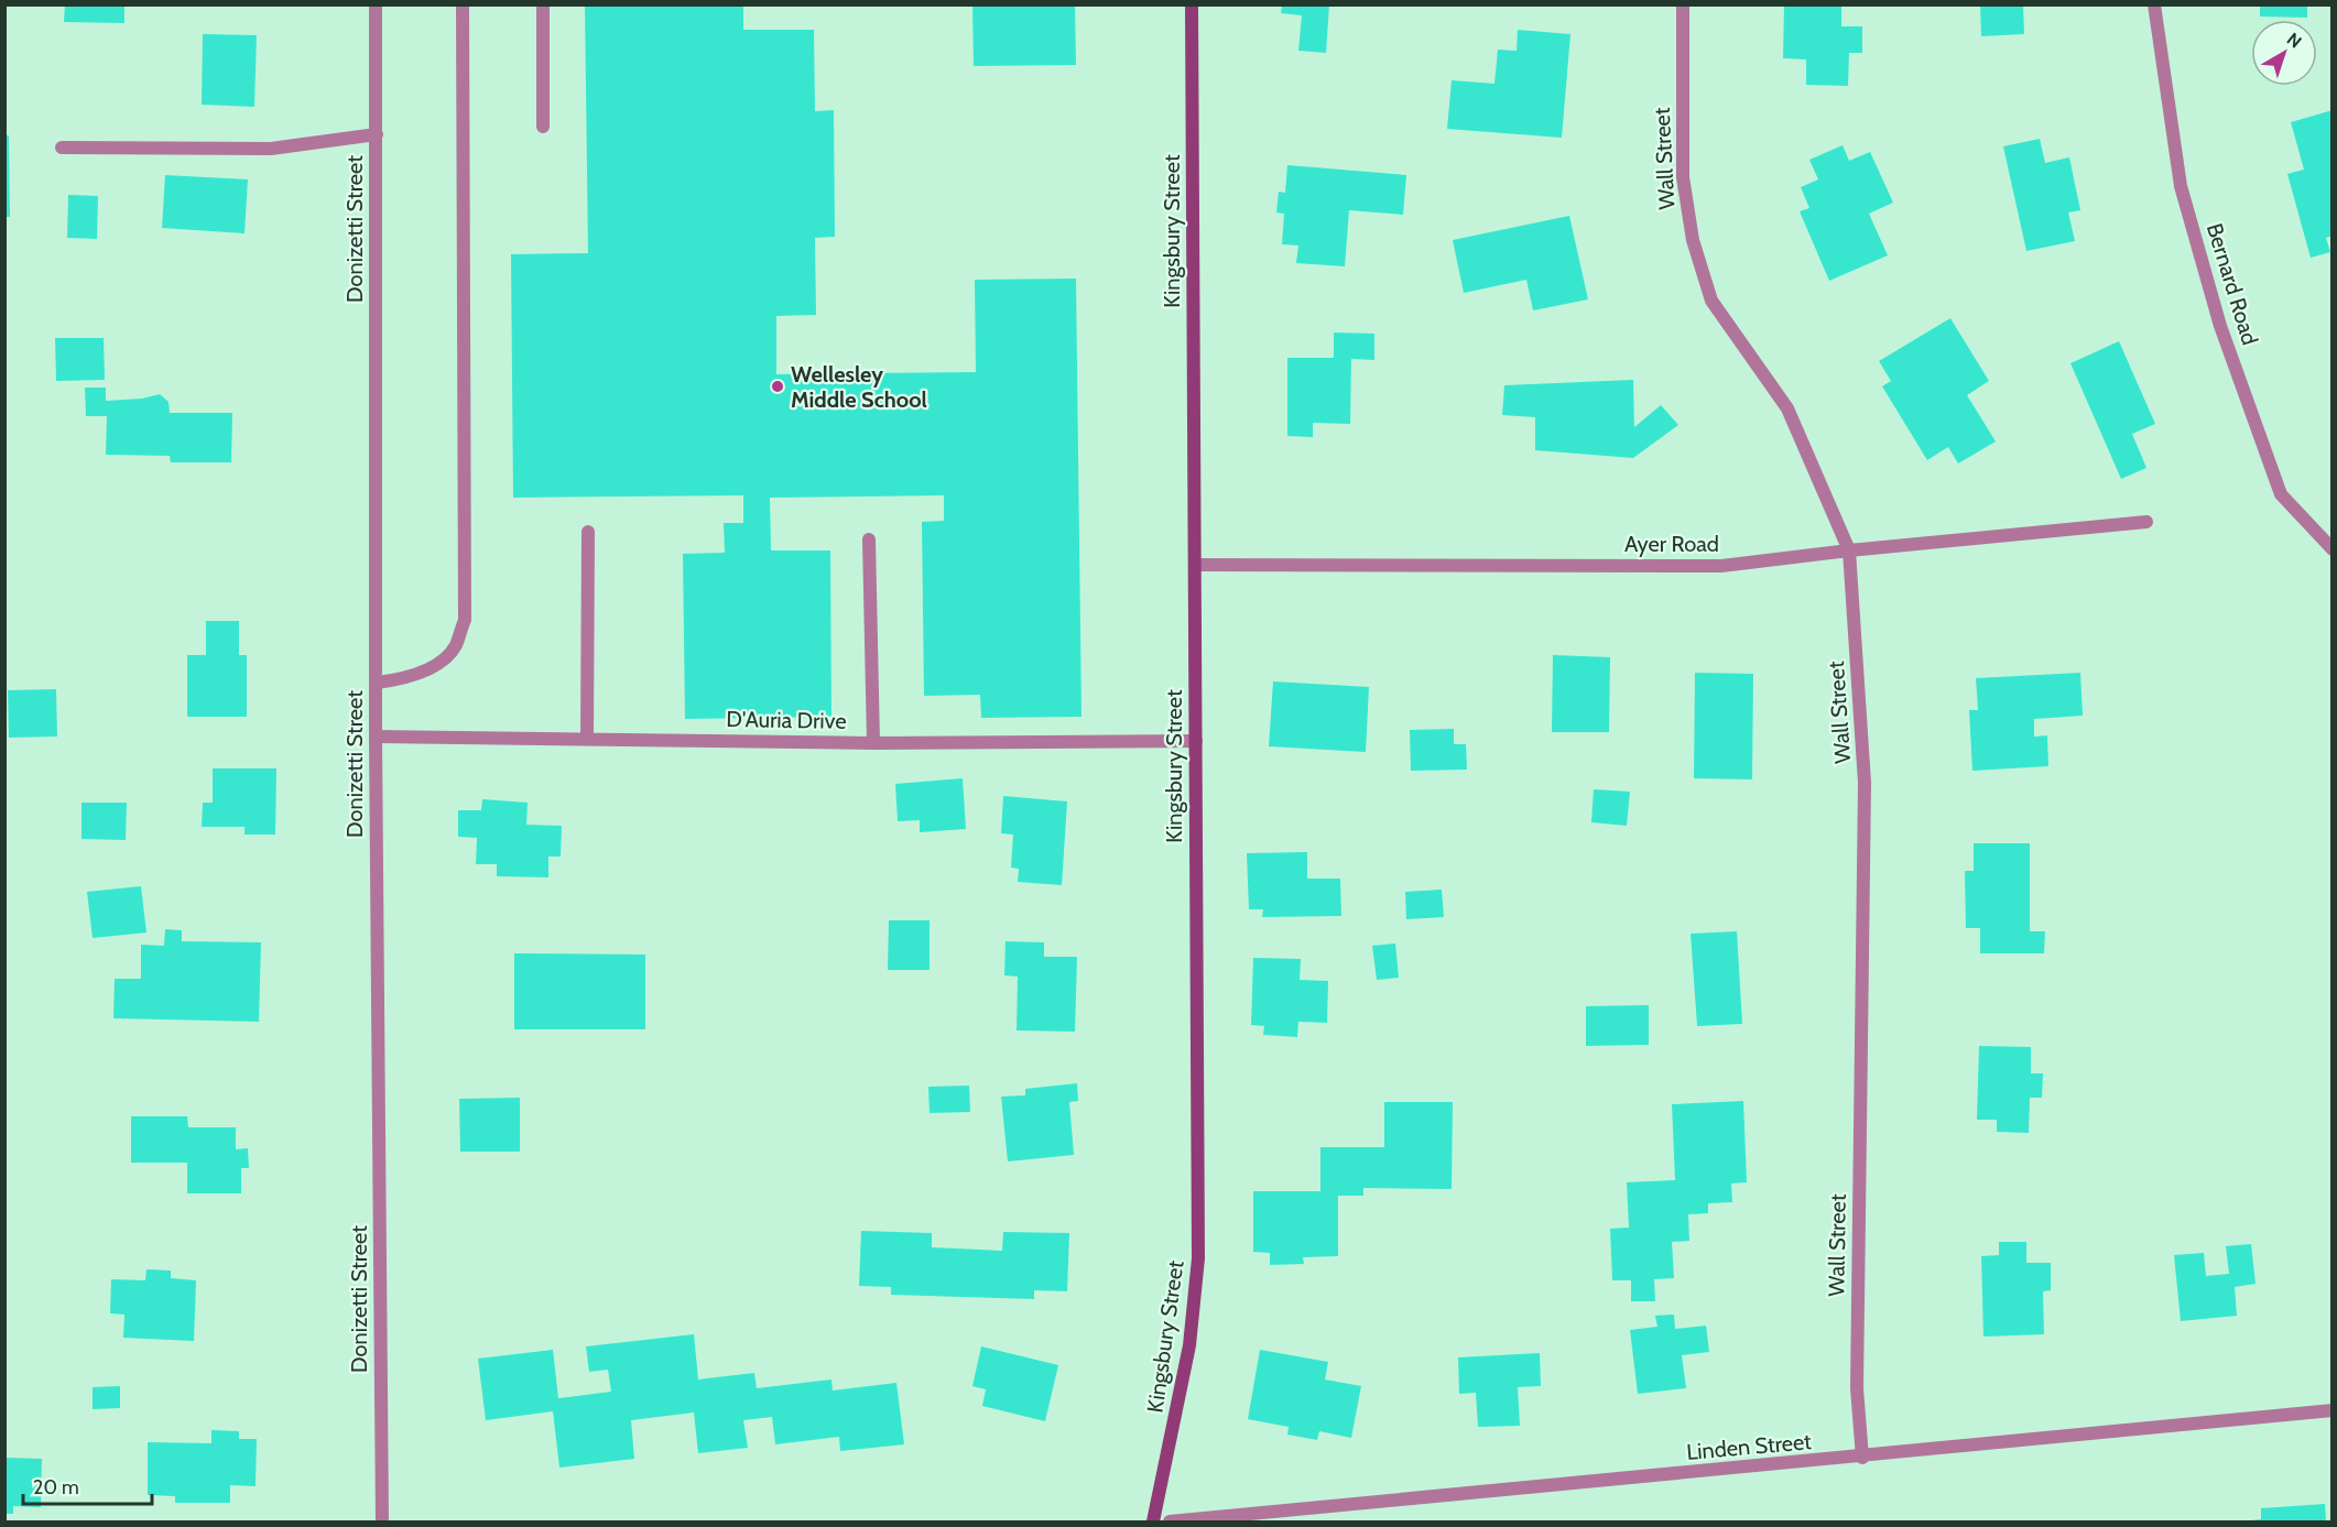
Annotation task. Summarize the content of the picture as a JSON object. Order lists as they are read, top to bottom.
{
  "streets": {
    "main road": ["Kingsbury Street"],
    "street": [
      "Wall Street",
      "Donizetti Street",
      "Bernard Road",
      "Ayer Road",
      "D'Auria Drive",
      "Linden Street"
    ]
  },
  "crossings": [
    ["Wall Street", "Ayer Road"],
    ["Wall Street", "Linden Street"],
    ["Donizetti Street", "D'Auria Drive"],
    ["Kingsbury Street", "Ayer Road"],
    ["Kingsbury Street", "D'Auria Drive"]
  ],
  "places": ["Wellesley Middle School"],
  "scale_bar": "20 m",
  "north": "top right"
}
